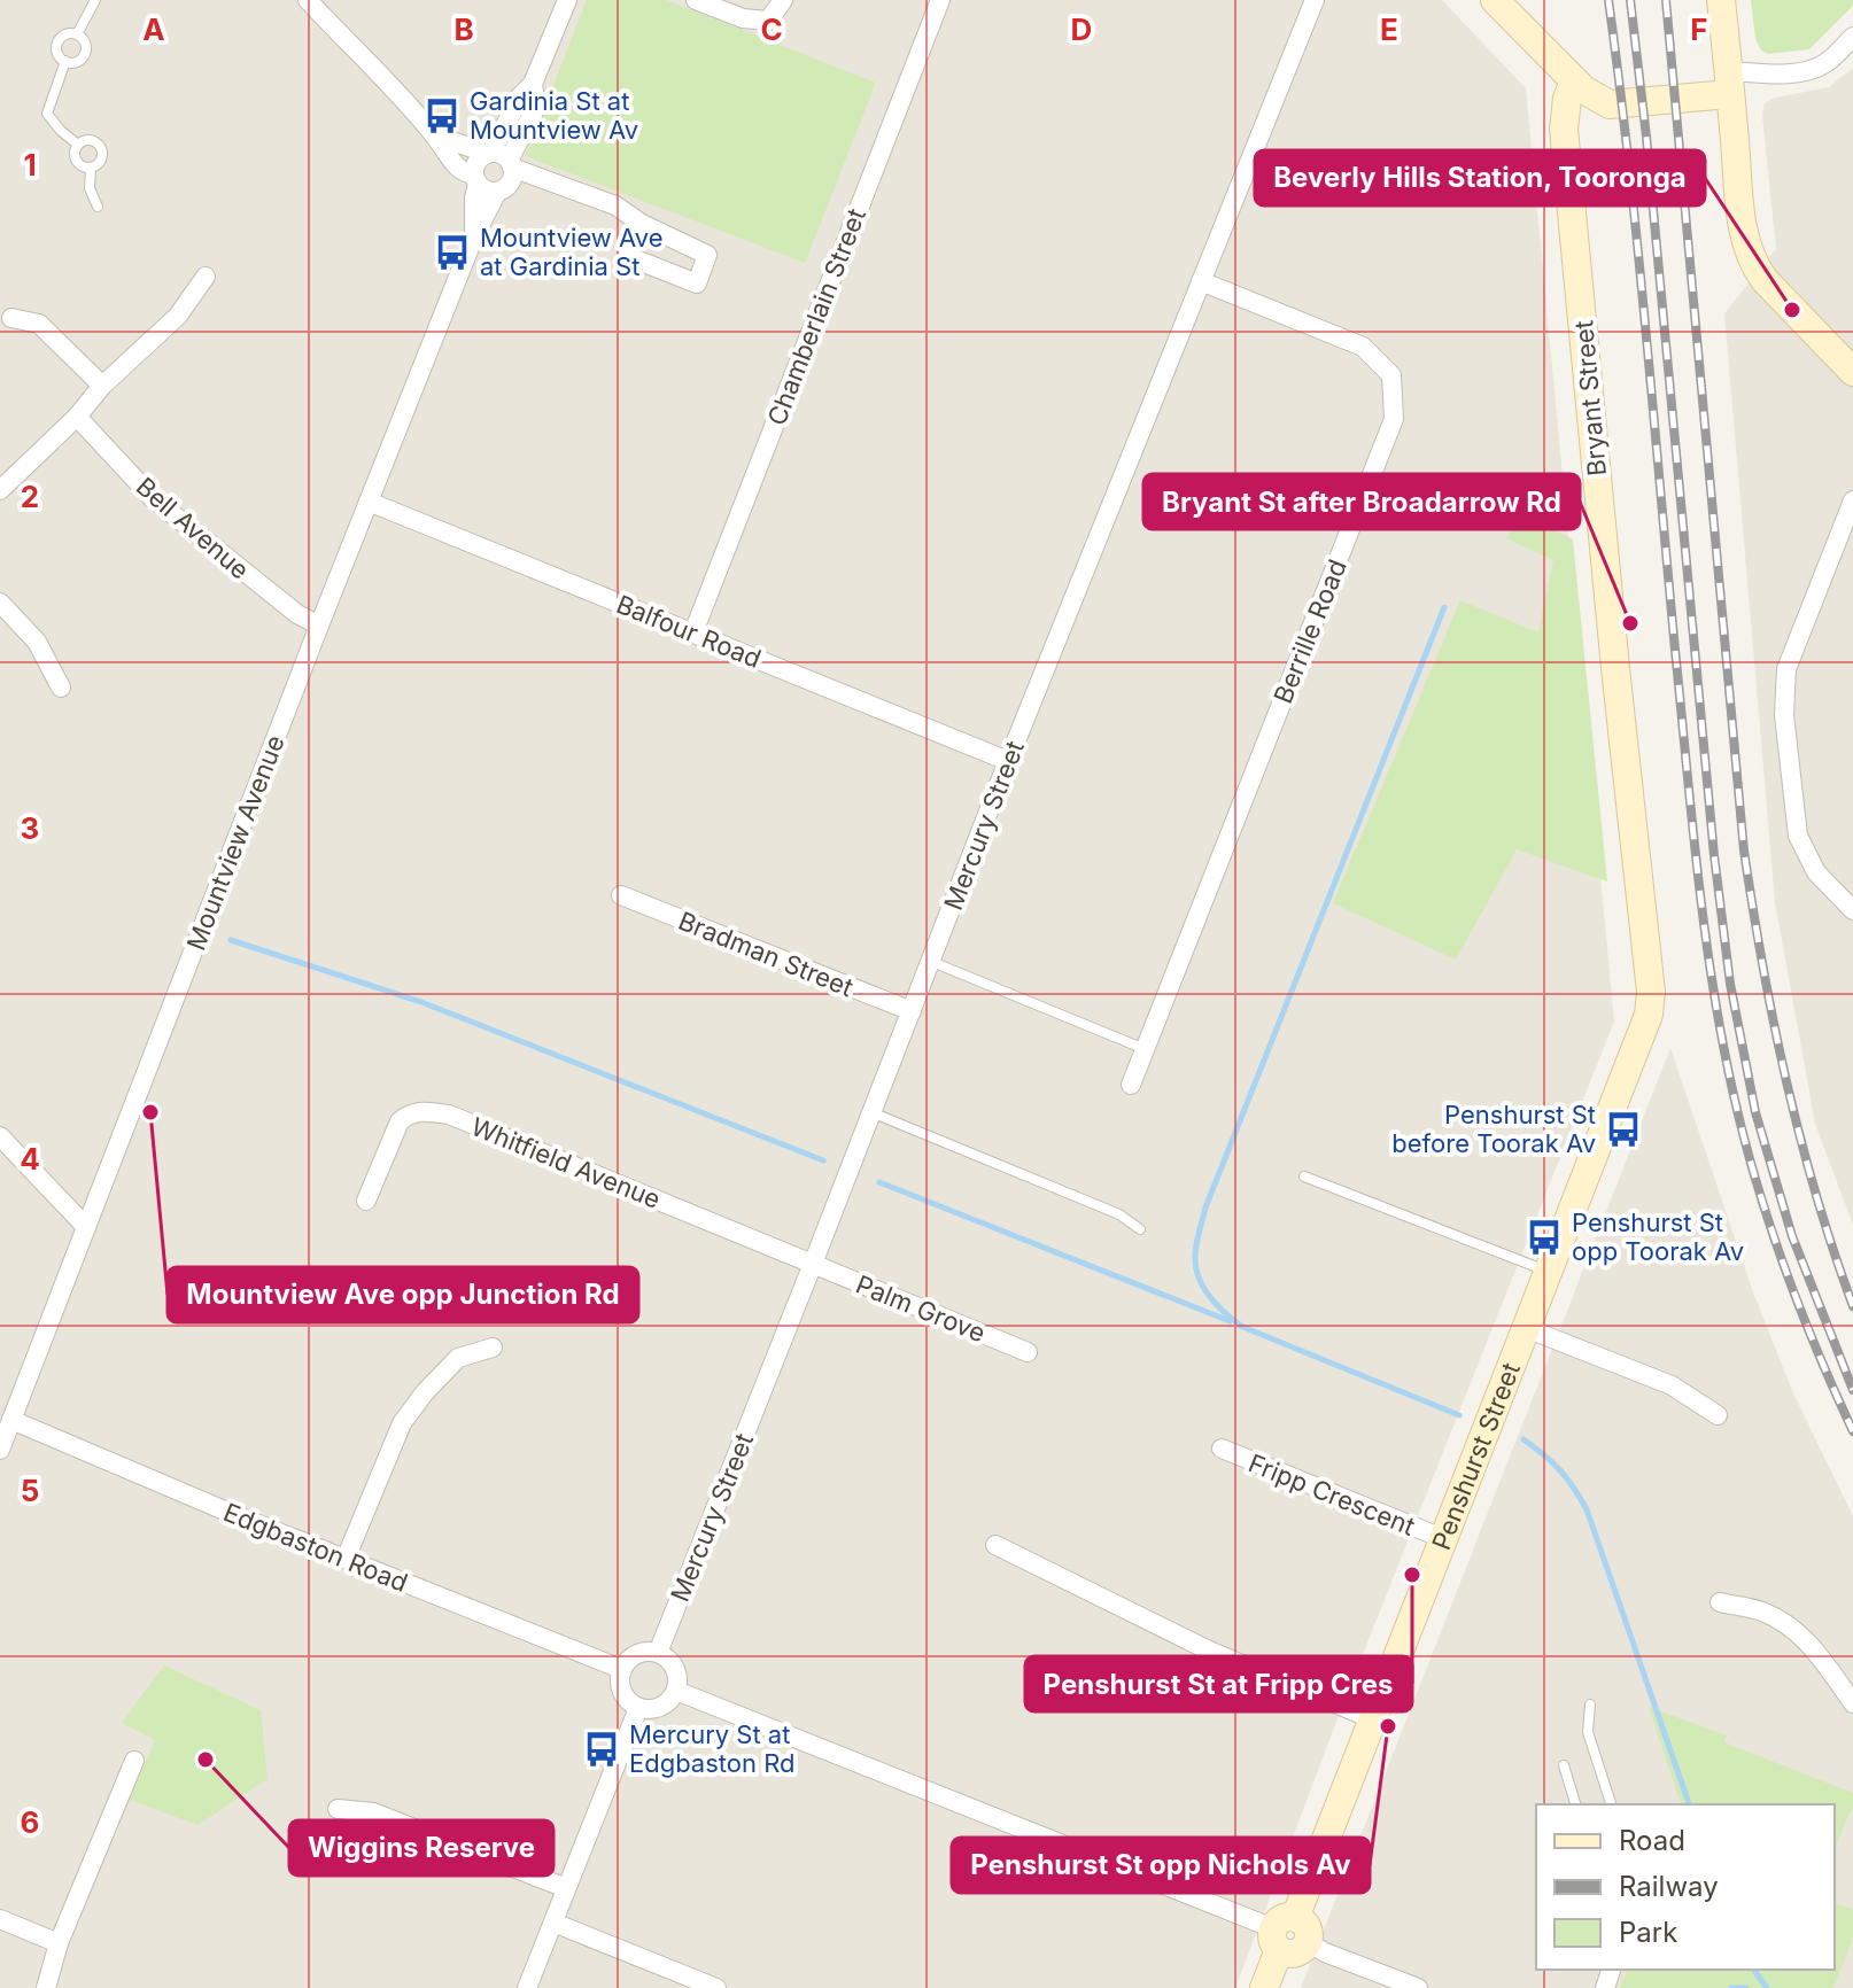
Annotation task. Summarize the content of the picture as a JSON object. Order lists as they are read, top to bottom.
{
  "streets": {
    "street": [
      "Chamberlain Street",
      "Bryant Street",
      "Bell Avenue",
      "Balfour Road",
      "Berrille Road",
      "Mercury Street",
      "Mountview Avenue",
      "Bradman Street",
      "Whitfield Avenue",
      "Palm Grove",
      "Penshurst Street",
      "Fripp Crescent",
      "Edgbaston Road"
    ]
  },
  "crossings": [
    ["Chamberlain Street", "Balfour Road"],
    ["Bryant Street", "Penshurst Street"],
    ["Bell Avenue", "Mountview Avenue"],
    ["Balfour Road", "Mercury Street"],
    ["Balfour Road", "Mountview Avenue"],
    ["Berrille Road", "Mercury Street"],
    ["Mercury Street", "Bradman Street"],
    ["Mercury Street", "Whitfield Avenue"],
    ["Mercury Street", "Palm Grove"],
    ["Mercury Street", "Edgbaston Road"],
    ["Mountview Avenue", "Edgbaston Road"],
    ["Whitfield Avenue", "Palm Grove"],
    ["Penshurst Street", "Fripp Crescent"]
  ],
  "places": {
    "bus stop": [
      "Gardinia St at Mountview Av",
      "Mountview Ave at Gardinia St",
      "Penshurst St before Toorak Av",
      "Penshurst St opp Toorak Av",
      "Mercury St at Edgbaston Rd"
    ],
    "other": [
      "Beverly Hills Station, Tooronga",
      "Bryant St after Broadarrow Rd",
      "Mountview Ave opp Junction Rd",
      "Penshurst St at Fripp Cres",
      "Penshurst St opp Nichols Av",
      "Wiggins Reserve"
    ]
  },
  "legend": ["Road", "Railway", "Park"],
  "grid": {
    "columns": [
      "A",
      "B",
      "C",
      "D",
      "E",
      "F"
    ],
    "rows": [
      "1",
      "2",
      "3",
      "4",
      "5",
      "6"
    ]
  }
}
